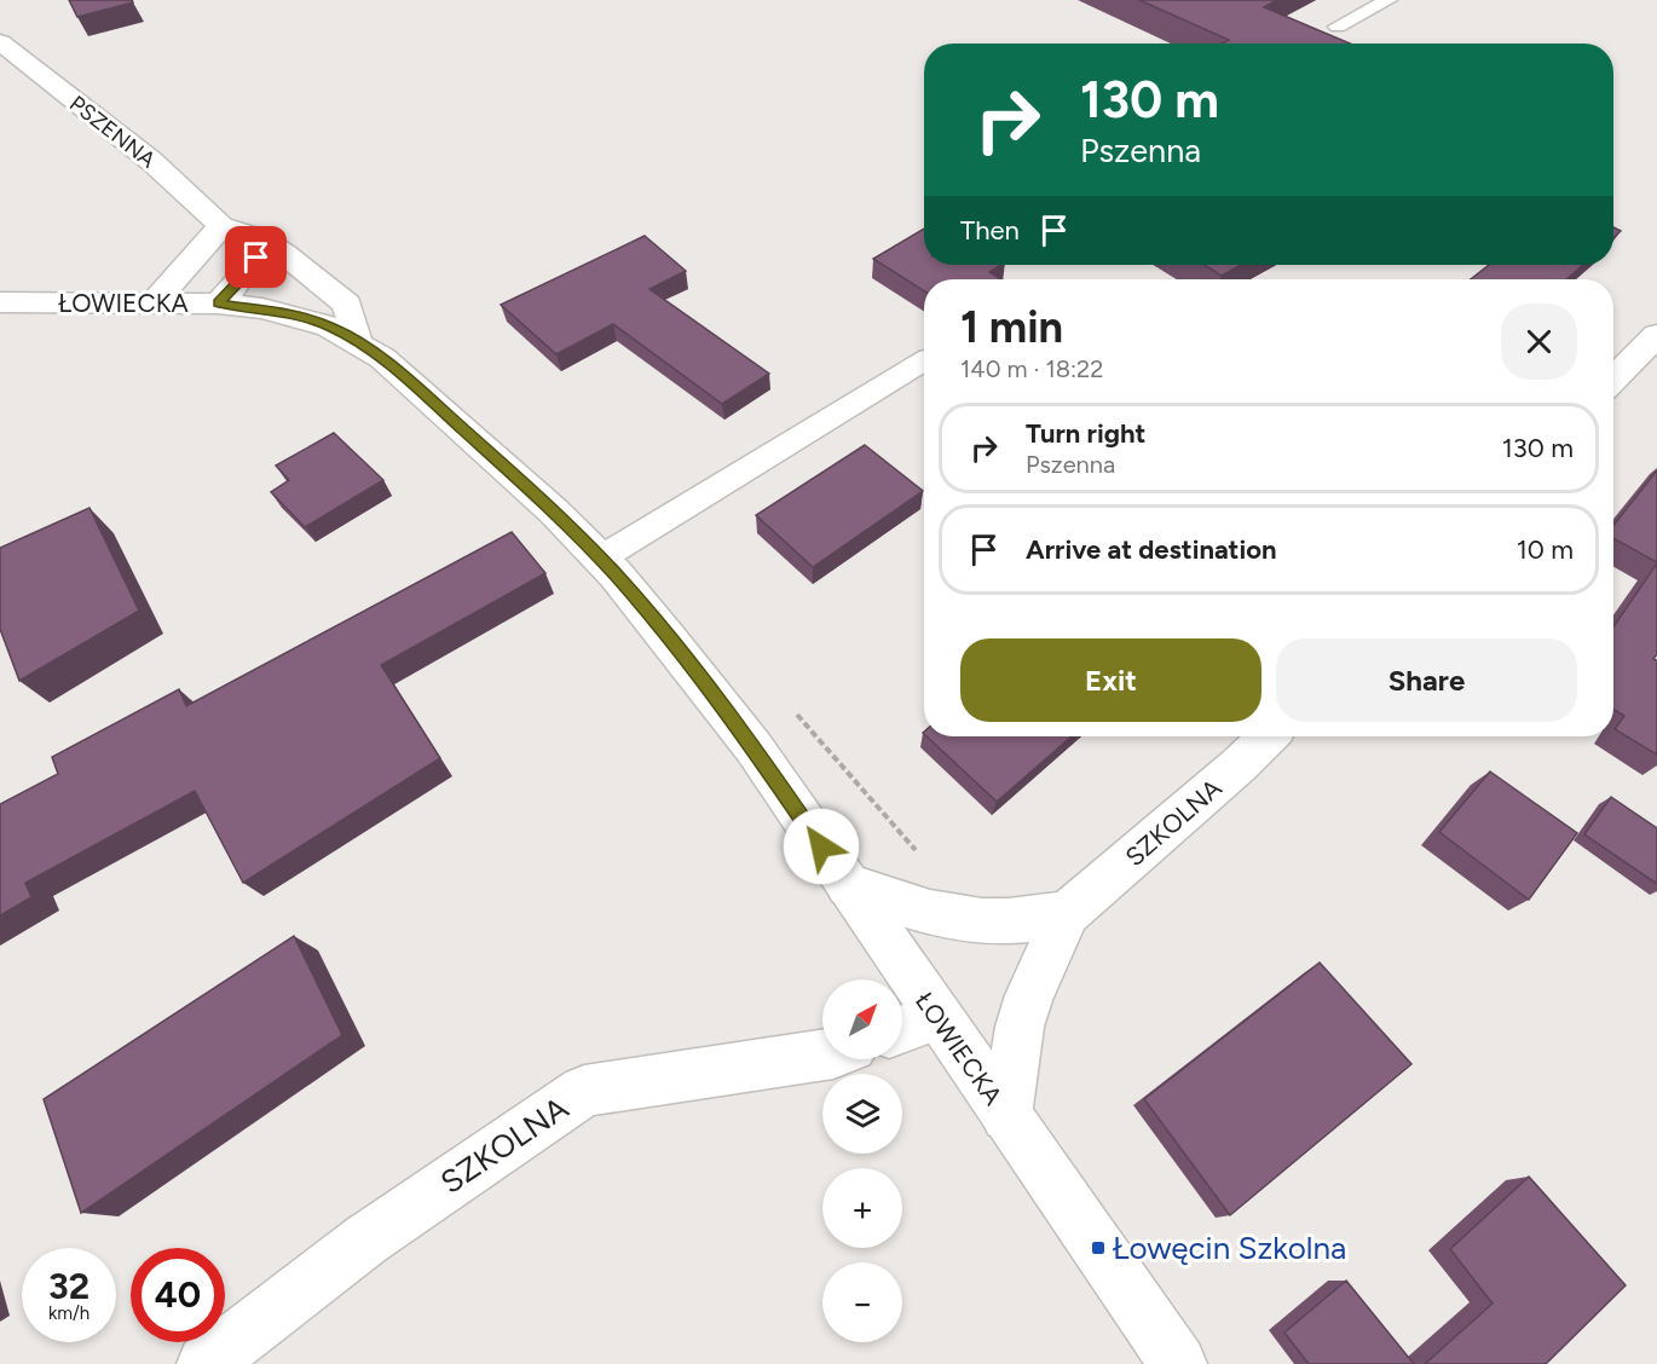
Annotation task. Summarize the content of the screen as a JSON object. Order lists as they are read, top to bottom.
{
  "streets": {
    "street": ["PSZENNA", "ŁOWIECKA", "SZKOLNA"]
  },
  "crossings": [
    ["PSZENNA", "ŁOWIECKA"],
    ["ŁOWIECKA", "SZKOLNA"]
  ],
  "places": {
    "transit": ["Łowęcin Szkolna"]
  },
  "north": "top right",
  "page": {
    "turn": ["130 m", "Pszenna"],
    "then": "Then",
    "heading": ["1 min", "140 m · 18:22"],
    "list": [
      {
        "name": "Turn right",
        "note": "Pszenna",
        "value": "130 m"
      },
      {
        "name": "Arrive at destination",
        "value": "10 m"
      }
    ],
    "buttons": ["Exit", "Share"],
    "map_buttons": ["+", "−"],
    "speed": "32 km/h",
    "limit": "40"
  }
}
